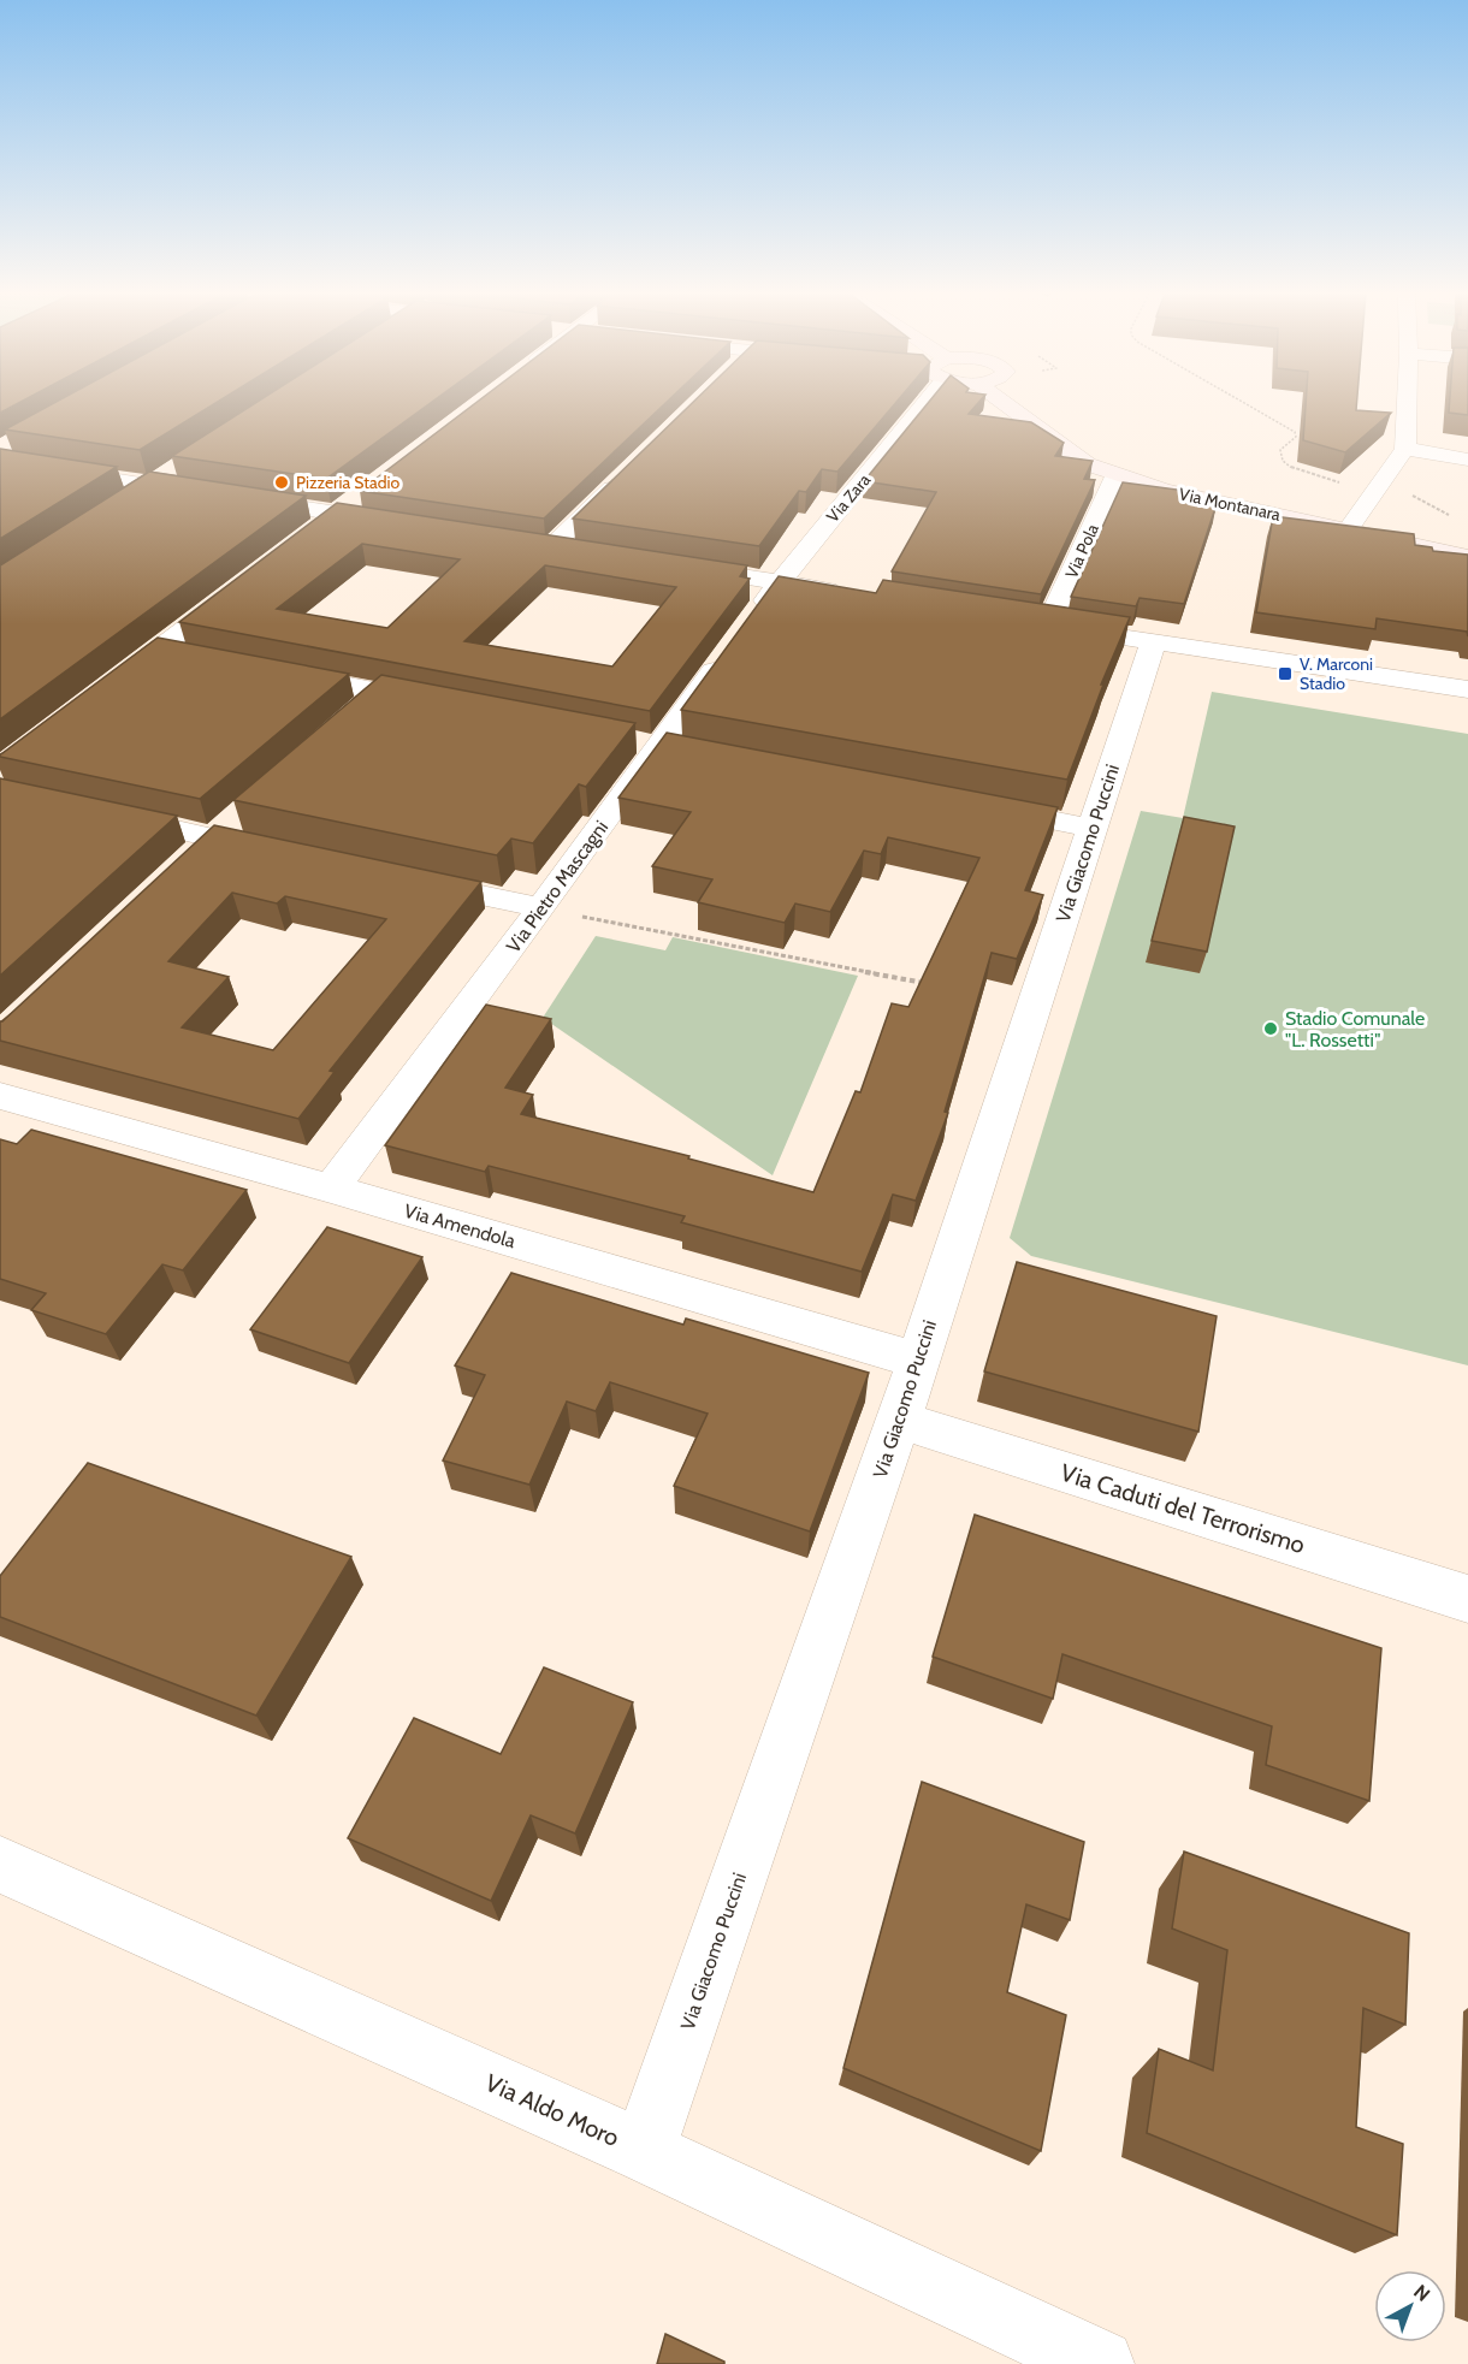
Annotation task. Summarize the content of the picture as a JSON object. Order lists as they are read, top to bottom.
{
  "streets": {
    "main road": ["Via Montanara"],
    "street": [
      "Via Zara",
      "Via Pola",
      "Via Giacomo Puccini",
      "Via Pietro Mascagni",
      "Via Amendola",
      "Via Caduti del Terrorismo",
      "Via Aldo Moro"
    ]
  },
  "crossings": [
    ["Via Zara", "Via Pietro Mascagni"],
    ["Via Montanara", "Via Pola"],
    ["Via Giacomo Puccini", "Via Amendola"],
    ["Via Giacomo Puccini", "Via Caduti del Terrorismo"],
    ["Via Giacomo Puccini", "Via Aldo Moro"],
    ["Via Pietro Mascagni", "Via Amendola"]
  ],
  "places": {
    "other": ["Pizzeria Stadio", "Stadio Comunale \"L. Rossetti\""],
    "transit": ["V. Marconi Stadio"]
  },
  "north": "top right"
}
